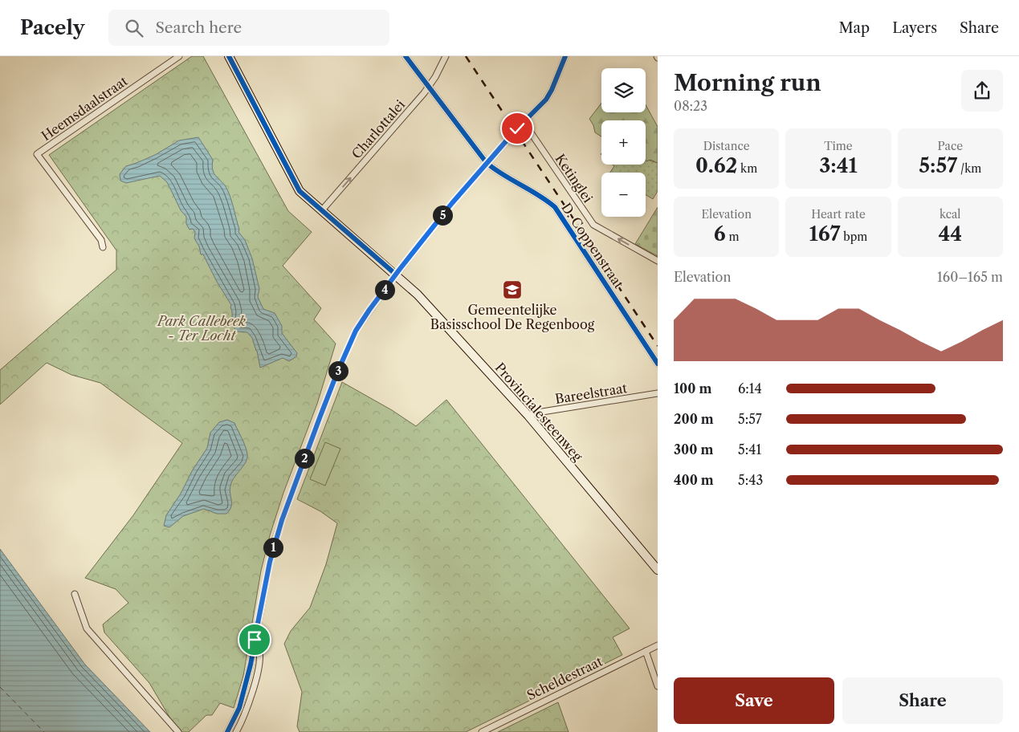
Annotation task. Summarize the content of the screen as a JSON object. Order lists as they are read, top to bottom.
{
  "streets": {
    "main road": ["Provincialesteenweg"],
    "street": [
      "Heemsdaalstraat",
      "Charlottalei",
      "Ketinglei",
      "D. Coppenstraat",
      "Bareelstraat",
      "Scheldestraat"
    ]
  },
  "crossings": [
    ["Charlottalei", "D. Coppenstraat"],
    ["Charlottalei", "Provincialesteenweg"],
    ["Bareelstraat", "Provincialesteenweg"]
  ],
  "one_way": ["Charlottalei", "Ketinglei"],
  "parks": ["Park Callebeek - Ter Locht"],
  "places": {
    "school or university": ["Gemeentelijke Basisschool De Regenboog"]
  },
  "page": {
    "header": "Pacely",
    "search": "Search here",
    "nav": ["Map", "Layers", "Share"],
    "heading": ["Morning run", "08:23"],
    "map_buttons": ["+", "−"],
    "stats": [
      ["Distance", "0.62 km"],
      ["Time", "3:41"],
      ["Pace", "5:57 /km"],
      ["Elevation", "6 m"],
      ["Heart rate", "167 bpm"],
      ["kcal", "44"]
    ],
    "pins": [
      "5",
      "4",
      "3",
      "2",
      "1"
    ],
    "chart": ["Elevation", "160–165 m"],
    "list": [
      {
        "name": "100 m",
        "note": "6:14"
      },
      {
        "name": "200 m",
        "note": "5:57"
      },
      {
        "name": "300 m",
        "note": "5:41"
      },
      {
        "name": "400 m",
        "note": "5:43"
      }
    ],
    "buttons": ["Save", "Share"]
  }
}
